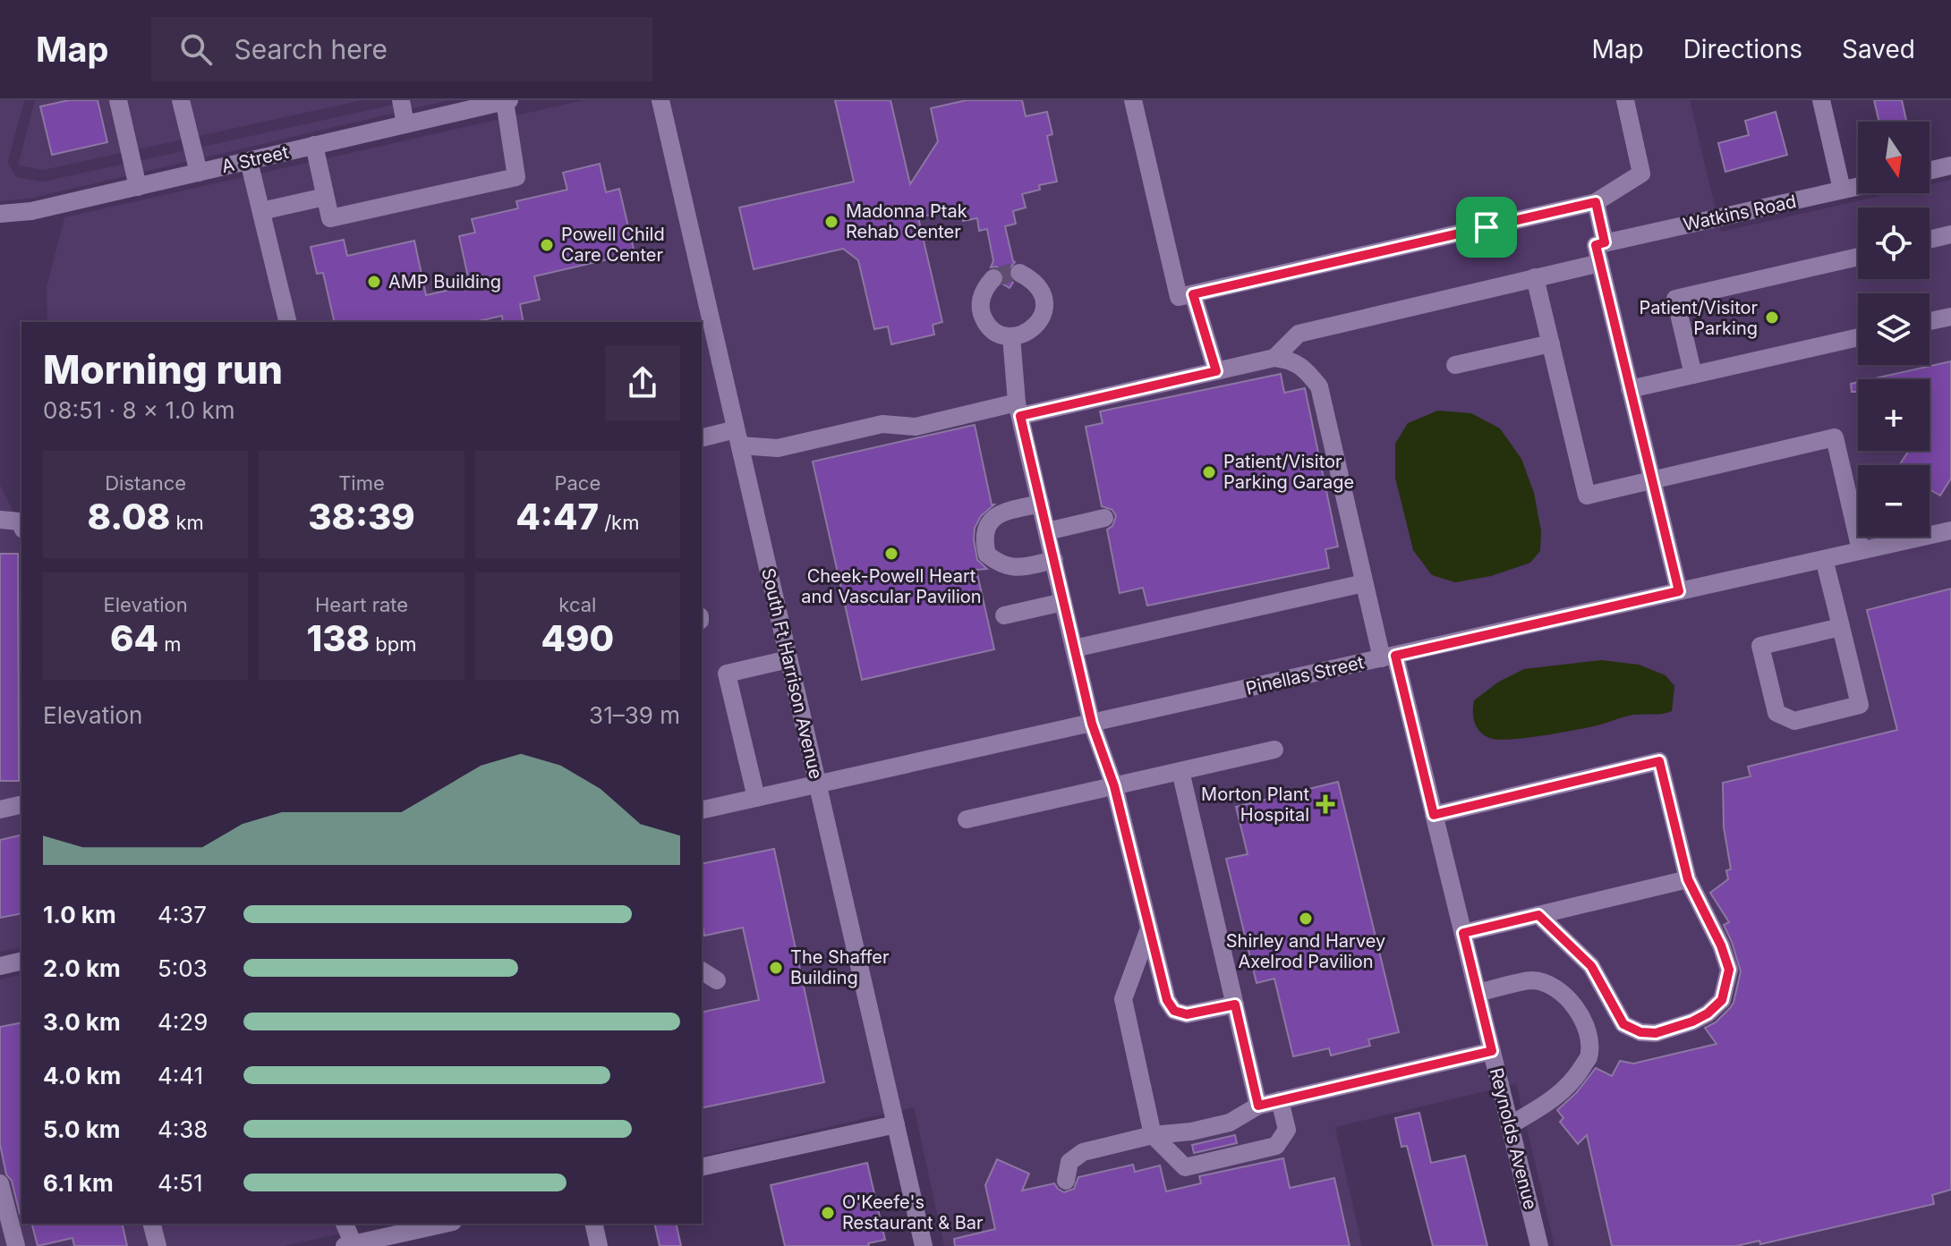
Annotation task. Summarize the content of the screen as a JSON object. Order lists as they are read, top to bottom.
{
  "streets": {
    "street": [
      "A Street",
      "Watkins Road",
      "South Ft Harrison Avenue",
      "Pinellas Street",
      "Reynolds Avenue"
    ]
  },
  "crossings": [
    ["Watkins Road", "Reynolds Avenue"],
    ["South Ft Harrison Avenue", "Pinellas Street"],
    ["Pinellas Street", "Reynolds Avenue"]
  ],
  "places": {
    "other": [
      "Madonna Ptak Rehab Center",
      "Powell Child Care Center",
      "AMP Building",
      "Patient/Visitor Parking",
      "Patient/Visitor Parking Garage",
      "Cheek-Powell Heart and Vascular Pavilion",
      "Shirley and Harvey Axelrod Pavilion",
      "The Shaffer Building",
      "O'Keefe's Restaurant & Bar"
    ],
    "health": ["Morton Plant Hospital"]
  },
  "north": "bottom",
  "page": {
    "header": "Map",
    "search": "Search here",
    "nav": ["Map", "Directions", "Saved"],
    "map_buttons": ["+", "−"],
    "heading": ["Morning run", "08:51 · 8 × 1.0 km"],
    "stats": [
      ["Distance", "8.08 km"],
      ["Time", "38:39"],
      ["Pace", "4:47 /km"],
      ["Elevation", "64 m"],
      ["Heart rate", "138 bpm"],
      ["kcal", "490"]
    ],
    "chart": ["Elevation", "31–39 m"],
    "list": [
      {
        "name": "1.0 km",
        "note": "4:37"
      },
      {
        "name": "2.0 km",
        "note": "5:03"
      },
      {
        "name": "3.0 km",
        "note": "4:29"
      },
      {
        "name": "4.0 km",
        "note": "4:41"
      },
      {
        "name": "5.0 km",
        "note": "4:38"
      },
      {
        "name": "6.1 km",
        "note": "4:51"
      }
    ]
  }
}
